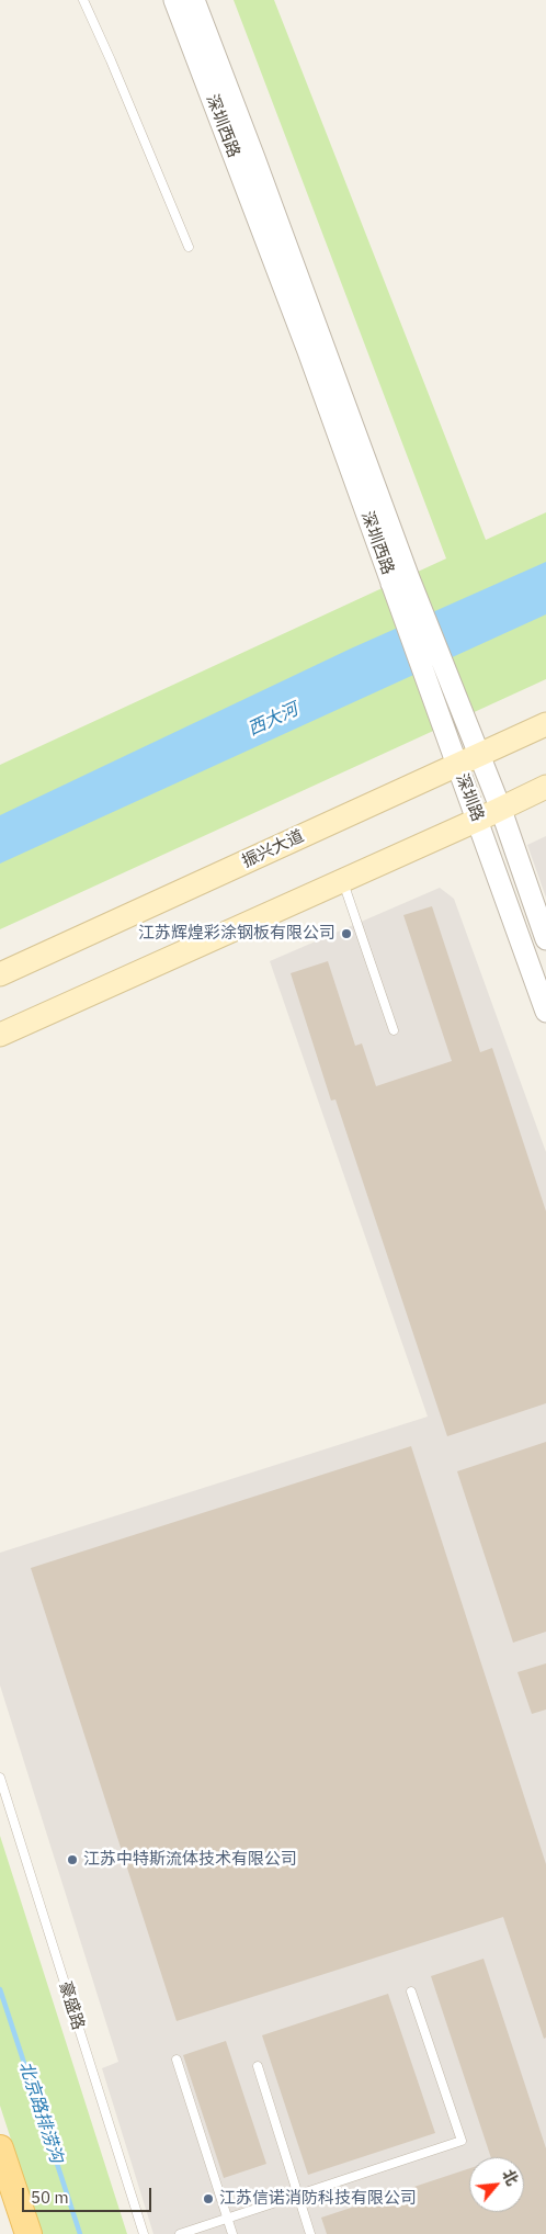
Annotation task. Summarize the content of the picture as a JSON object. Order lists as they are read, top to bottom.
{
  "streets": {
    "main road": ["振兴大道"],
    "street": ["深圳西路", "深圳路"],
    "lane": ["豪盛路"]
  },
  "crossings": [
    ["深圳西路", "深圳路"],
    ["深圳路", "振兴大道"]
  ],
  "water": ["西大河", "北京路排涝沟"],
  "places": ["江苏辉煌彩涂钢板有限公司", "江苏中特斯流体技术有限公司", "江苏信诺消防科技有限公司"],
  "scale_bar": "50 m",
  "north": "top right"
}
